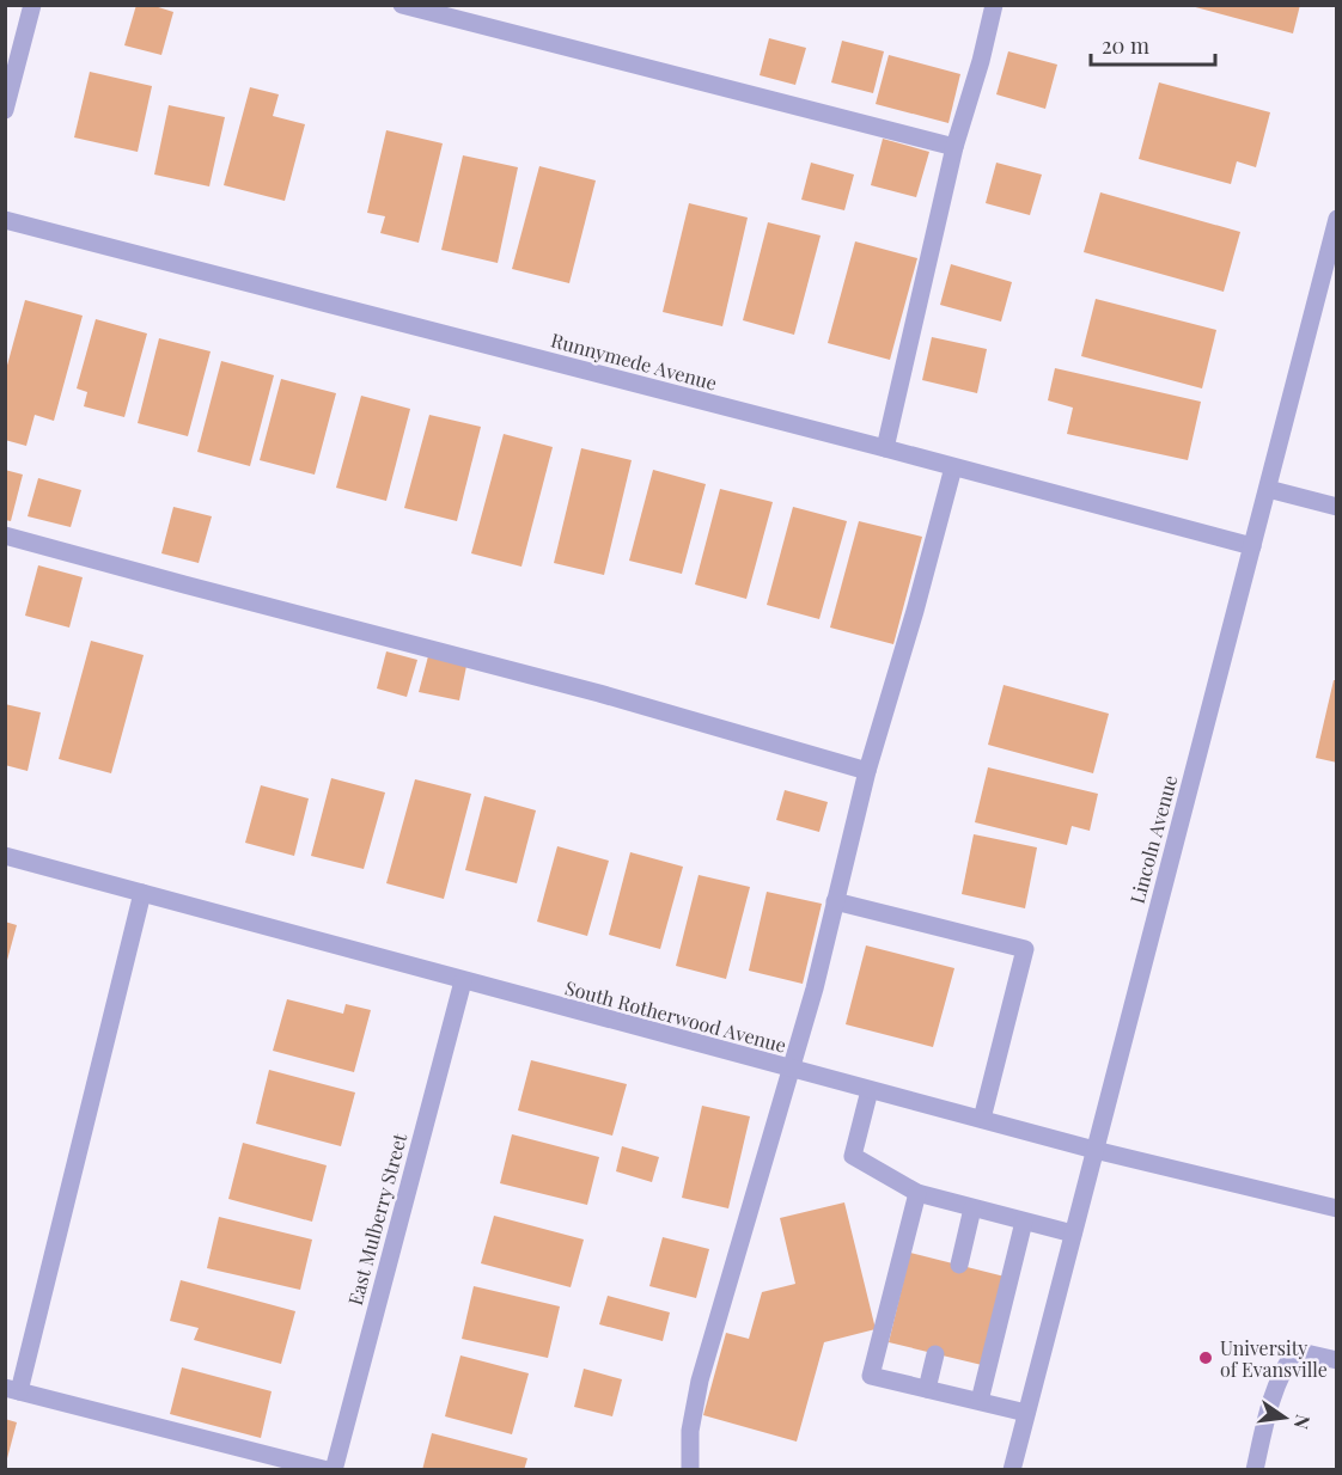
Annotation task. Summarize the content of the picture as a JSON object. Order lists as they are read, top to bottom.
{
  "streets": {
    "street": [
      "Runnymede Avenue",
      "Lincoln Avenue",
      "South Rotherwood Avenue",
      "East Mulberry Street"
    ]
  },
  "crossings": [
    ["Runnymede Avenue", "Lincoln Avenue"],
    ["Lincoln Avenue", "South Rotherwood Avenue"],
    ["South Rotherwood Avenue", "East Mulberry Street"]
  ],
  "places": ["University of Evansville"],
  "scale_bar": "20 m",
  "north": "right"
}
